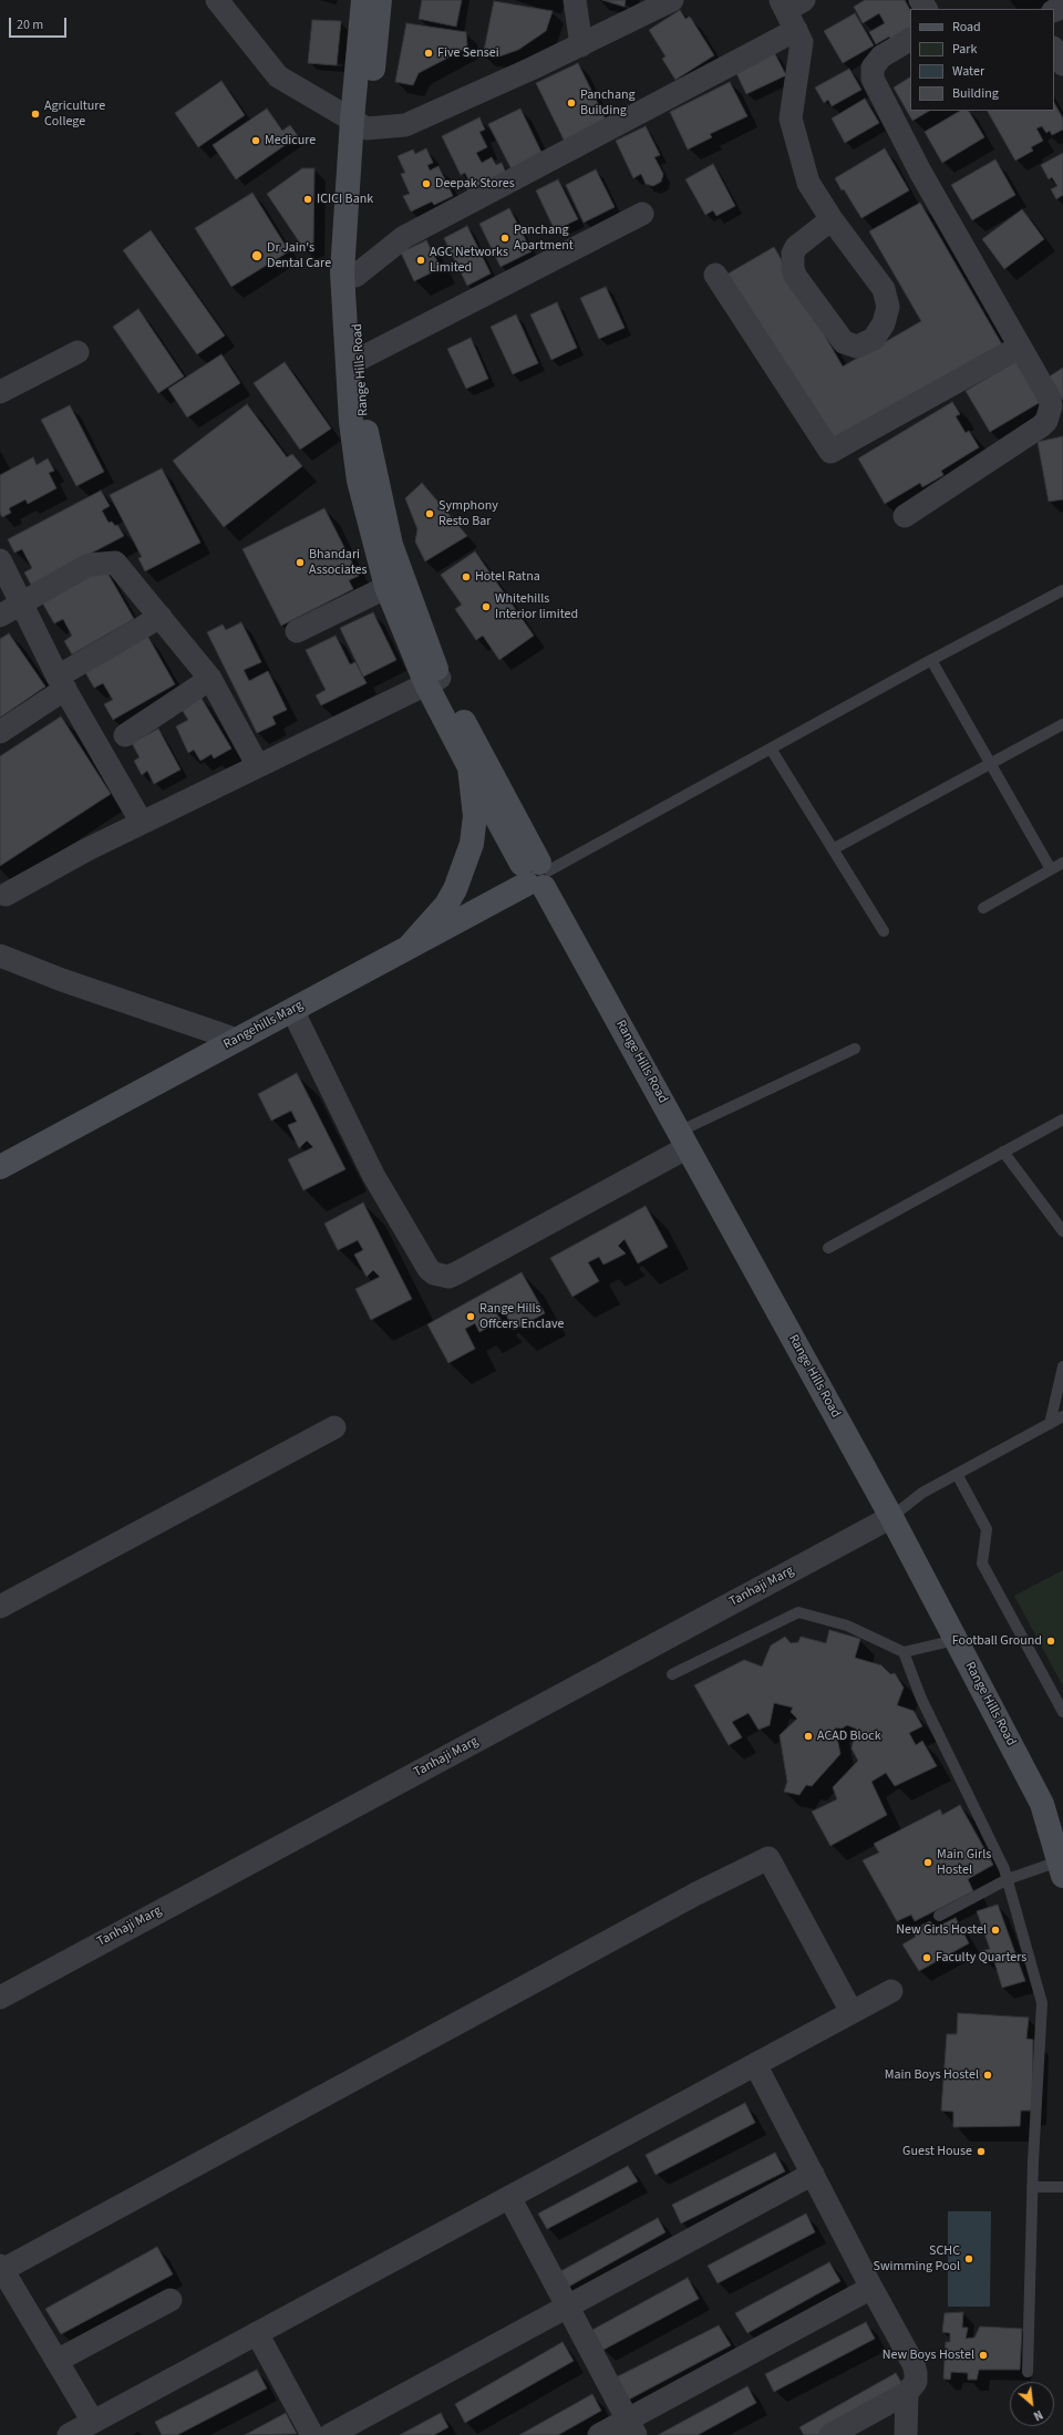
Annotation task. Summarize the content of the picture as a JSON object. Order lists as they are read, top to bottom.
{
  "streets": {
    "main road": ["Range Hills Road", "Rangehills Marg"],
    "street": ["Tanhaji Marg"]
  },
  "crossings": [
    ["Range Hills Road", "Rangehills Marg"],
    ["Range Hills Road", "Tanhaji Marg"]
  ],
  "places": [
    "Five Sensei",
    "Panchang Building",
    "Agriculture College",
    "Medicure",
    "Deepak Stores",
    "ICICI Bank",
    "Panchang Apartment",
    "Dr Jain's Dental Care",
    "AGC Networks Limited",
    "Symphony Resto Bar",
    "Bhandari Associates",
    "Hotel Ratna",
    "Whitehills Interior limited",
    "Range Hills Offcers Enclave",
    "Football Ground",
    "ACAD Block",
    "Main Girls Hostel",
    "New Girls Hostel",
    "Faculty Quarters",
    "Main Boys Hostel",
    "Guest House",
    "SCHC Swimming Pool",
    "New Boys Hostel"
  ],
  "legend": [
    "Road",
    "Park",
    "Water",
    "Building"
  ],
  "scale_bar": "20 m",
  "north": "bottom right"
}
